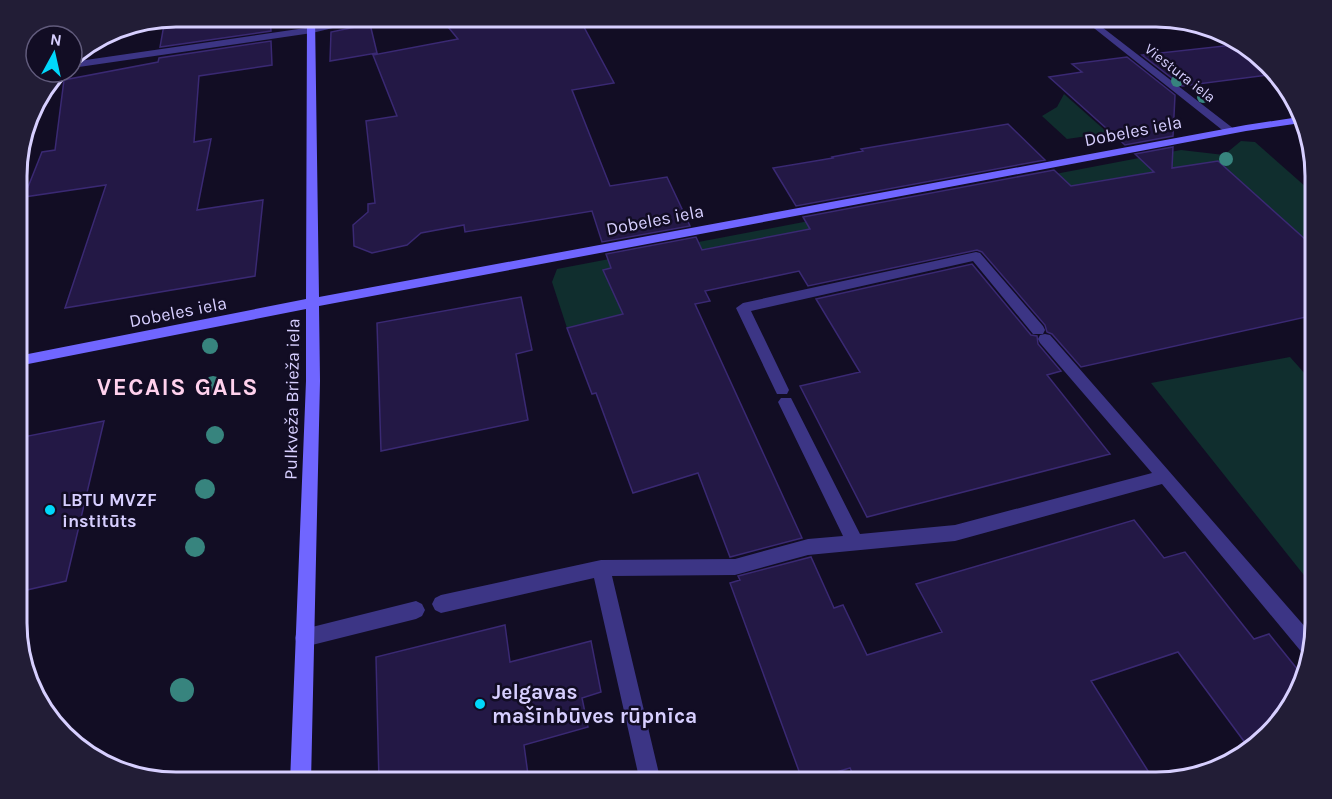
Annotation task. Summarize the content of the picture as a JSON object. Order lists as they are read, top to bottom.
{
  "streets": {
    "street": ["Viestura iela", "Dobeles iela", "Pulkveža Brieža iela"]
  },
  "crossings": [
    ["Viestura iela", "Dobeles iela"],
    ["Dobeles iela", "Pulkveža Brieža iela"]
  ],
  "districts": ["VECAIS GALS"],
  "places": ["LBTU MVZF institūts", "Jelgavas mašīnbūves rūpnīca"],
  "north": "top"
}
